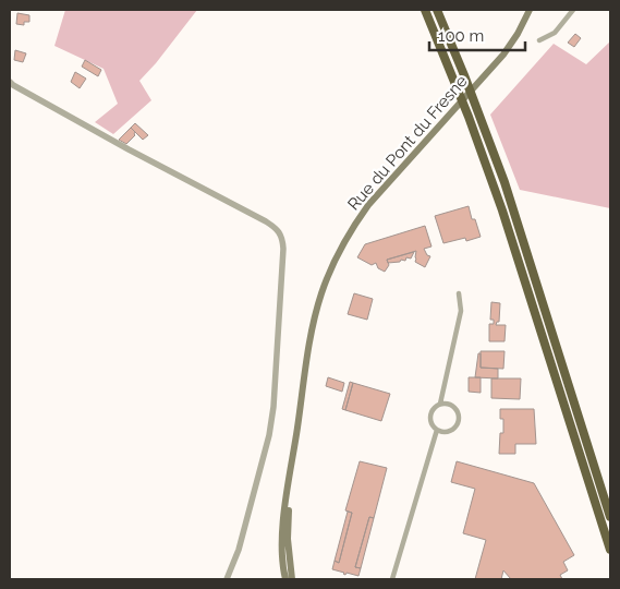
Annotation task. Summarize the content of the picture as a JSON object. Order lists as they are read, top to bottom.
{
  "streets": {
    "main road": ["Rue du Pont du Fresne"]
  },
  "scale_bar": "100 m"
}
